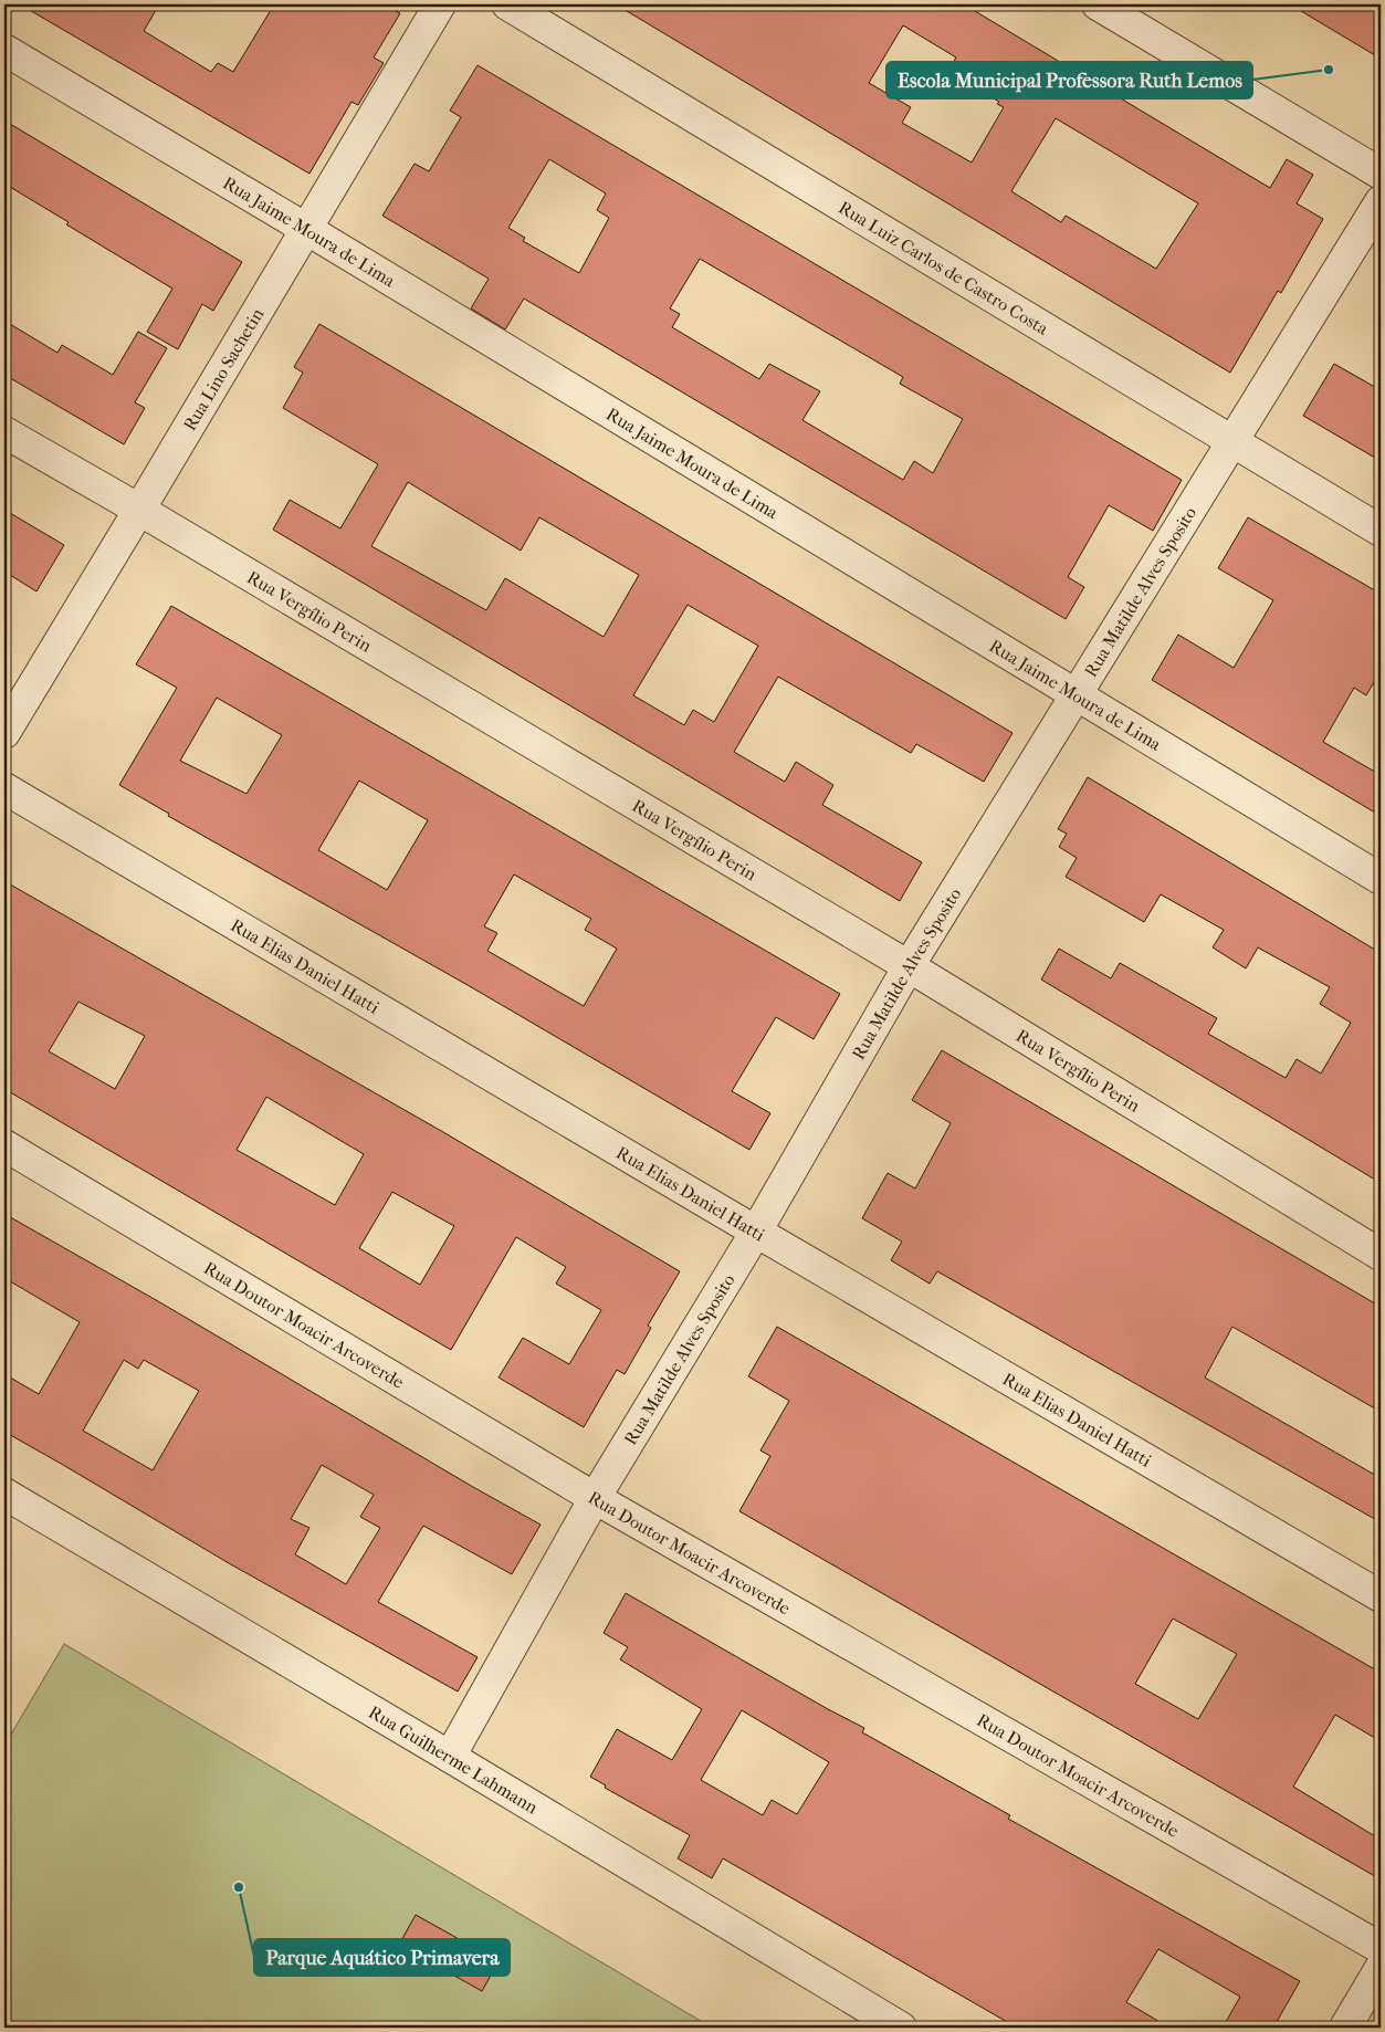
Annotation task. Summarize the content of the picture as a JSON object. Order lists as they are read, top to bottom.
{
  "streets": {
    "street": [
      "Rua Jaime Moura de Lima",
      "Rua Luiz Carlos de Castro Costa",
      "Rua Lino Sachetin",
      "Rua Matilde Alves Sposito",
      "Rua Vergílio Perin",
      "Rua Elias Daniel Hatti",
      "Rua Doutor Moacir Arcoverde",
      "Rua Guilherme Lahmann"
    ]
  },
  "crossings": [
    ["Rua Jaime Moura de Lima", "Rua Lino Sachetin"],
    ["Rua Jaime Moura de Lima", "Rua Matilde Alves Sposito"],
    ["Rua Luiz Carlos de Castro Costa", "Rua Matilde Alves Sposito"],
    ["Rua Lino Sachetin", "Rua Vergílio Perin"],
    ["Rua Matilde Alves Sposito", "Rua Vergílio Perin"],
    ["Rua Matilde Alves Sposito", "Rua Elias Daniel Hatti"],
    ["Rua Matilde Alves Sposito", "Rua Doutor Moacir Arcoverde"],
    ["Rua Matilde Alves Sposito", "Rua Guilherme Lahmann"]
  ],
  "places": ["Escola Municipal Professora Ruth Lemos", "Parque Aquático Primavera"]
}
